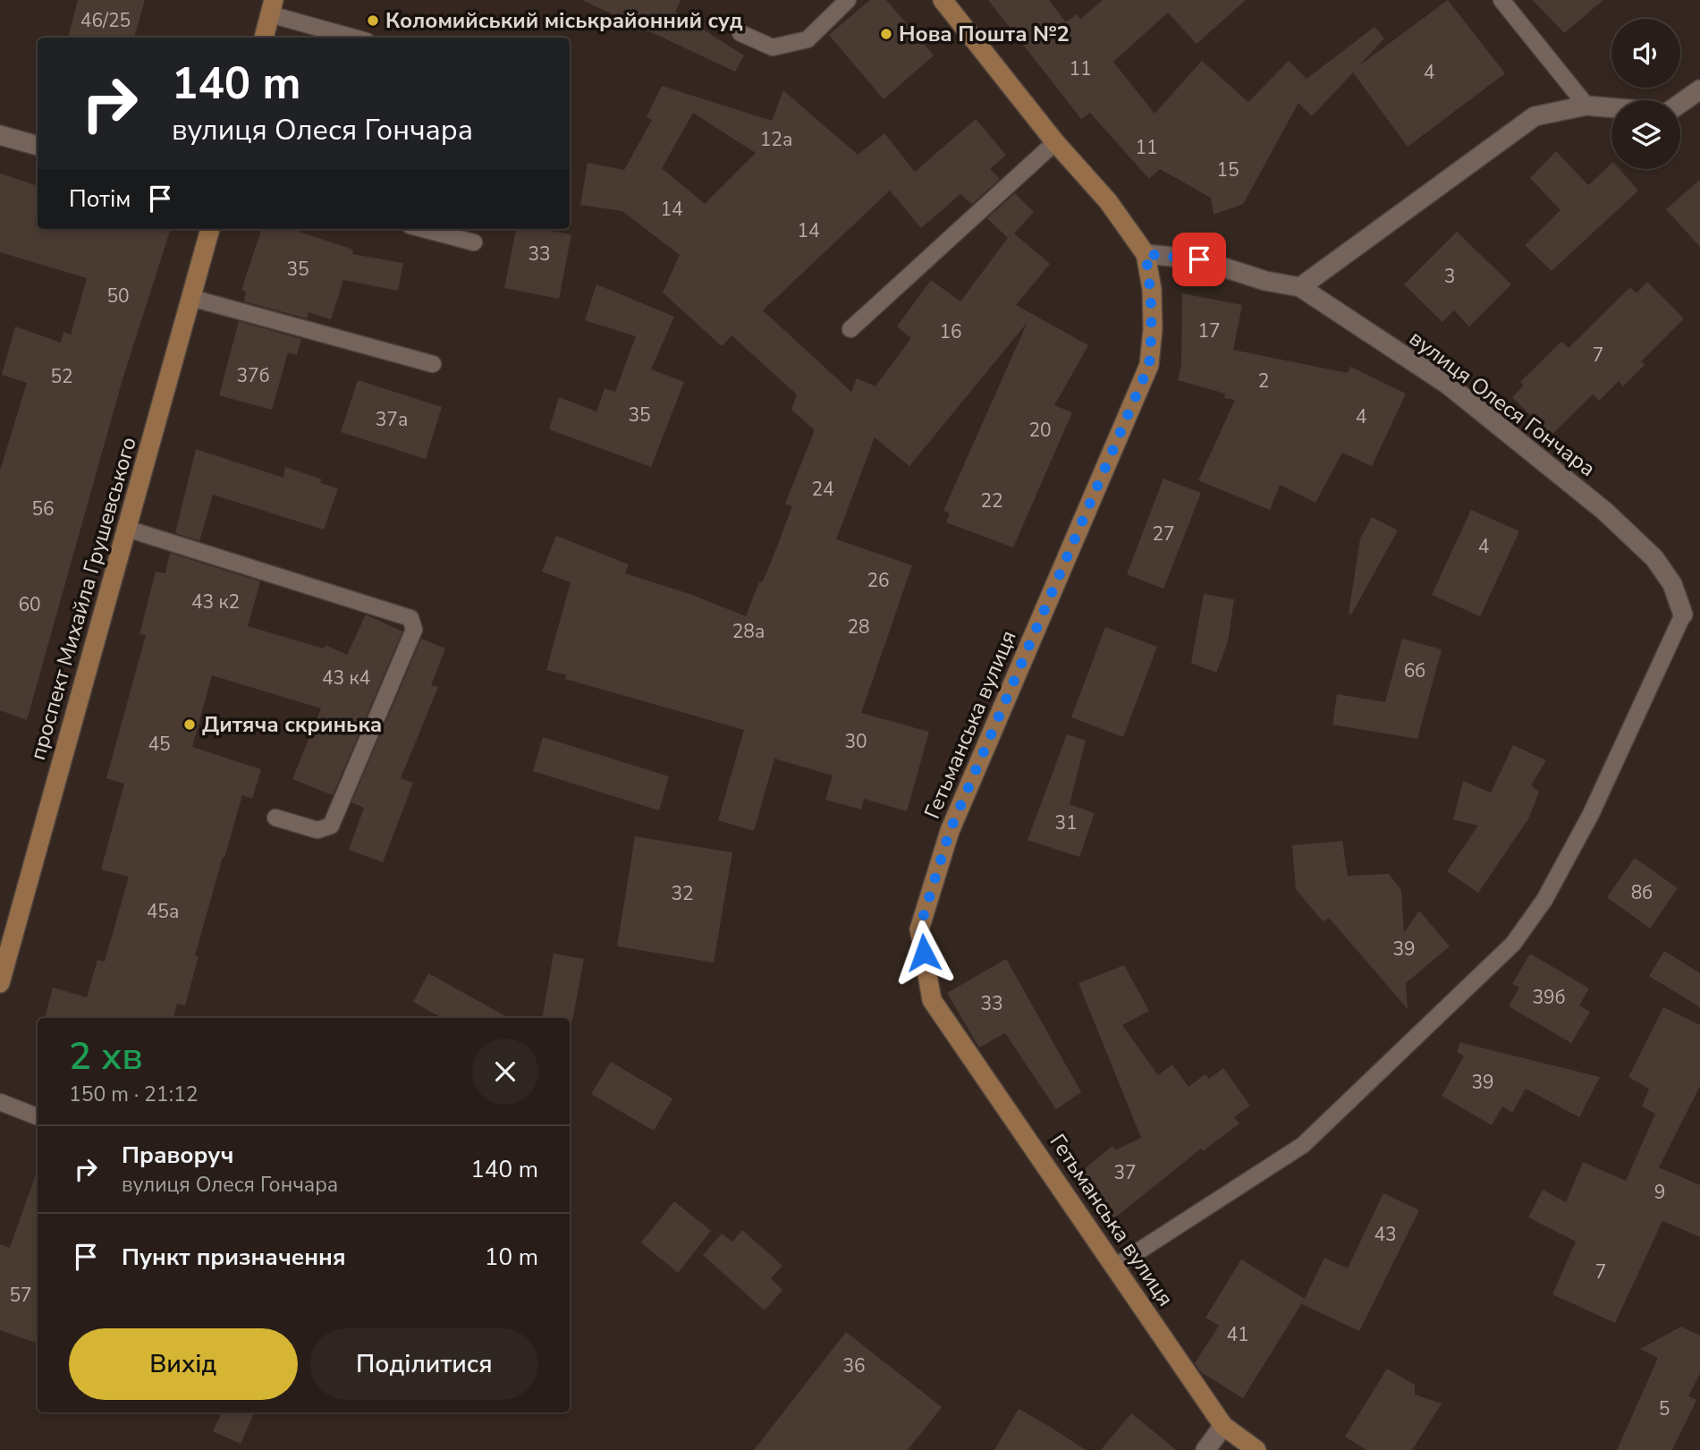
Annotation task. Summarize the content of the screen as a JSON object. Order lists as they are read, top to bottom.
{
  "streets": {
    "street": ["вулиця Олеся Гончара", "проспект Михайла Грушевського", "Гетьманська вулиця"]
  },
  "crossings": [
    ["вулиця Олеся Гончара", "Гетьманська вулиця"]
  ],
  "places": ["Коломийський міськрайонний суд", "Нова Пошта №2", "Дитяча скринька"],
  "house_numbers": [
    "46/25",
    "11",
    "4",
    "12а",
    "11",
    "15",
    "14",
    "14",
    "33",
    "35",
    "3",
    "50",
    "17",
    "16",
    "7",
    "37б",
    "52",
    "2",
    "35",
    "4",
    "37а",
    "20",
    "24",
    "22",
    "56",
    "27",
    "4",
    "26",
    "43 к2",
    "60",
    "28",
    "28а",
    "6б",
    "43 к4",
    "30",
    "45",
    "31",
    "8б",
    "32",
    "45а",
    "39",
    "39б",
    "33",
    "39",
    "37",
    "9",
    "43",
    "7",
    "57",
    "41",
    "36",
    "5"
  ],
  "page": {
    "turn": ["140 m", "вулиця Олеся Гончара"],
    "then": "Потім",
    "heading": ["2 хв", "150 m · 21:12"],
    "list": [
      {
        "name": "Праворуч",
        "note": "вулиця Олеся Гончара",
        "value": "140 m"
      },
      {
        "name": "Пункт призначення",
        "value": "10 m"
      }
    ],
    "buttons": ["Вихід", "Поділитися"]
  }
}
